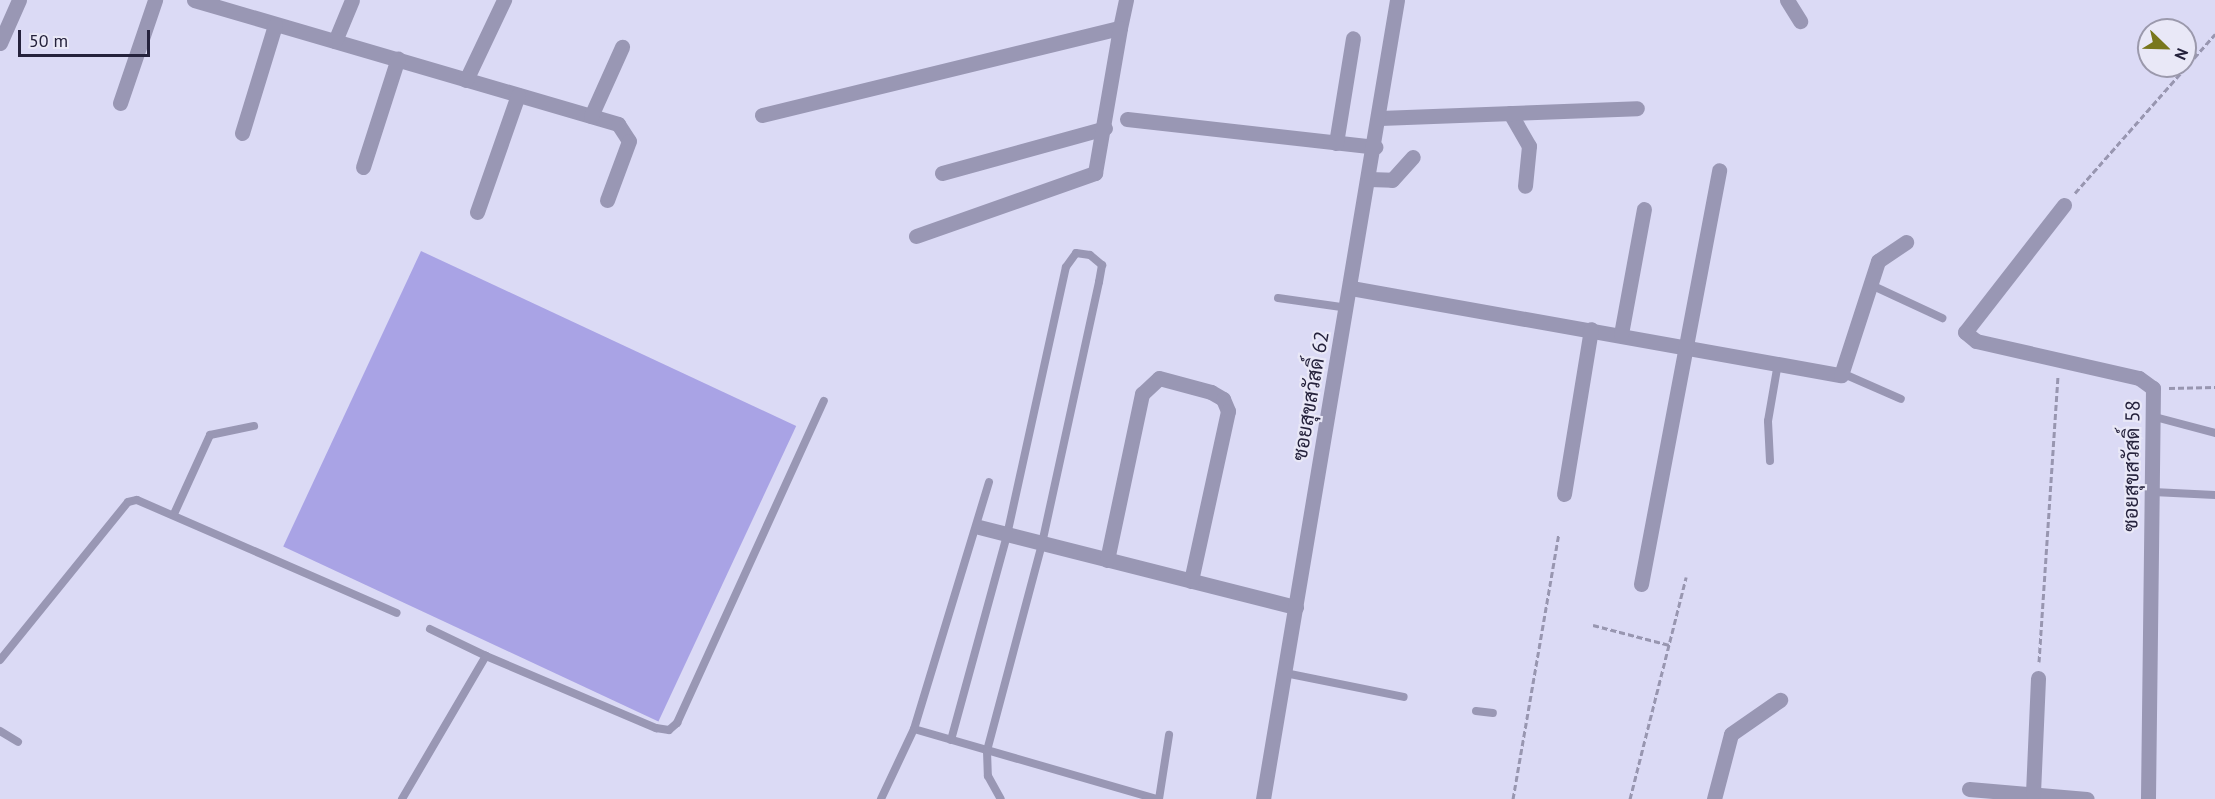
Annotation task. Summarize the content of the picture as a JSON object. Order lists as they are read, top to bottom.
{
  "streets": {
    "street": ["ซอยสุขสวัสดิ์ 62", "ซอยสุขสวัสดิ์ 58"]
  },
  "scale_bar": "50 m",
  "north": "bottom right"
}
